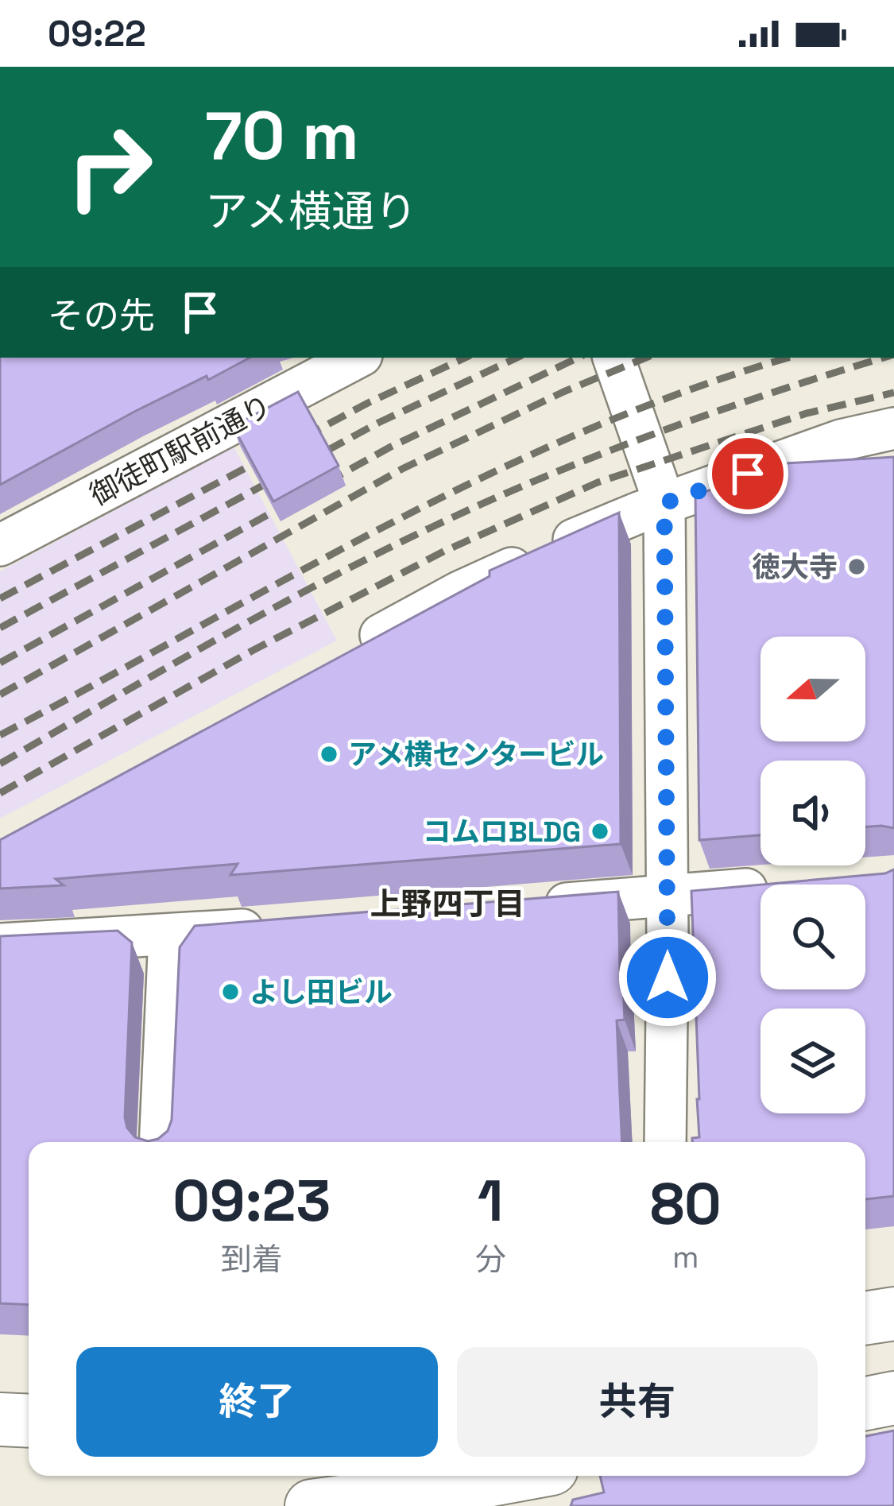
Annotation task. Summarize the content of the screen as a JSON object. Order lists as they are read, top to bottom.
{
  "streets": {
    "street": ["御徒町駅前通り"]
  },
  "districts": ["上野四丁目"],
  "places": [
    "徳大寺",
    "アメ横センタービル",
    "コムロBLDG",
    "よし田ビル"
  ],
  "north": "left",
  "page": {
    "status": "09:22",
    "turn": ["70 m", "アメ横通り"],
    "then": "その先",
    "eta": [
      "09:23",
      "到着",
      "1",
      "分",
      "80",
      "m"
    ],
    "buttons": ["終了", "共有"]
  }
}
